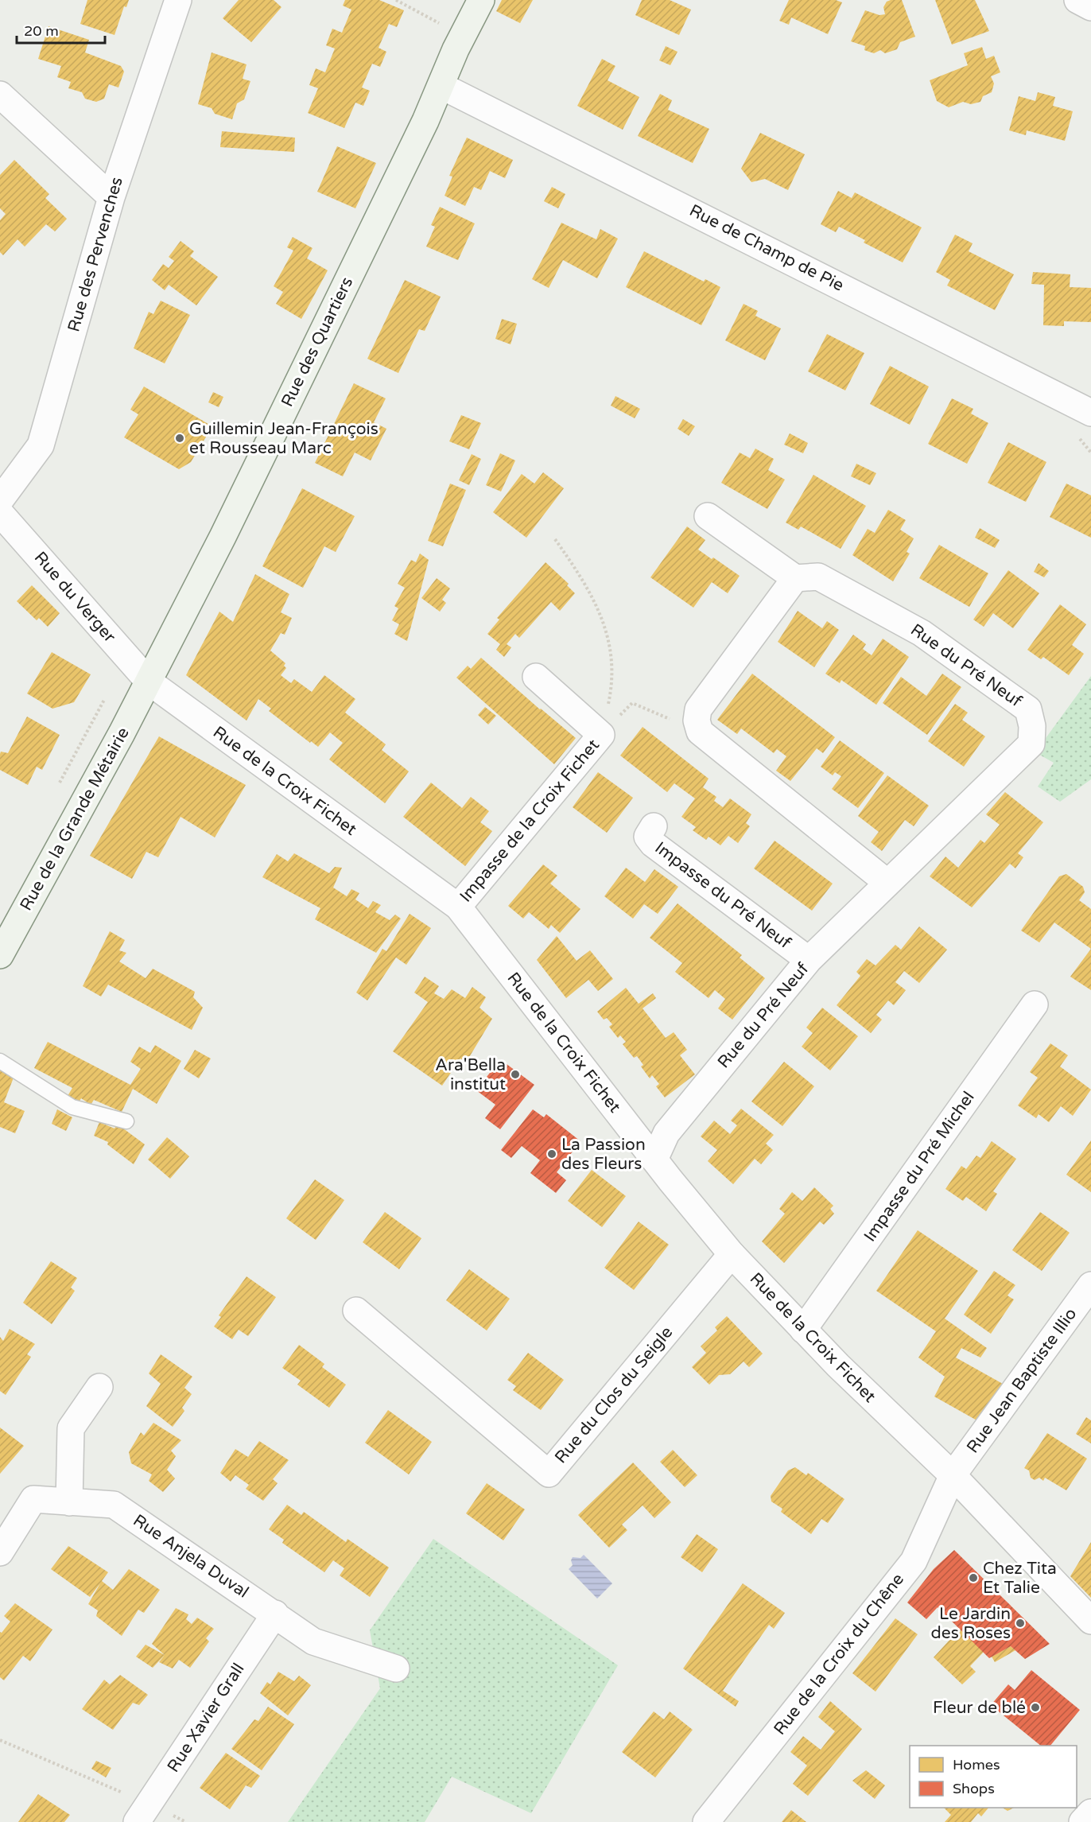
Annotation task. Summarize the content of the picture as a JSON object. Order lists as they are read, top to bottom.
{
  "streets": {
    "main road": ["Rue des Quartiers", "Rue de la Grande Métairie"],
    "street": [
      "Rue de Champ de Pie",
      "Rue des Pervenches",
      "Rue du Verger",
      "Rue du Pré Neuf",
      "Rue de la Croix Fichet",
      "Impasse de la Croix Fichet",
      "Impasse du Pré Neuf",
      "Impasse du Pré Michel",
      "Rue Jean Baptiste Illio",
      "Rue du Clos du Seigle",
      "Rue Anjela Duval",
      "Rue de la Croix du Chêne",
      "Rue Xavier Grall"
    ]
  },
  "crossings": [
    ["Rue de Champ de Pie", "Rue des Quartiers"],
    ["Rue des Quartiers", "Rue du Verger"],
    ["Rue des Quartiers", "Rue de la Croix Fichet"],
    ["Rue des Quartiers", "Rue de la Grande Métairie"],
    ["Rue du Verger", "Rue de la Croix Fichet"],
    ["Rue du Verger", "Rue de la Grande Métairie"],
    ["Rue du Pré Neuf", "Rue de la Croix Fichet"],
    ["Rue du Pré Neuf", "Impasse du Pré Neuf"],
    ["Rue de la Croix Fichet", "Rue de la Grande Métairie"],
    ["Rue de la Croix Fichet", "Impasse de la Croix Fichet"],
    ["Rue de la Croix Fichet", "Impasse du Pré Michel"],
    ["Rue de la Croix Fichet", "Rue Jean Baptiste Illio"],
    ["Rue de la Croix Fichet", "Rue du Clos du Seigle"],
    ["Rue de la Croix Fichet", "Rue de la Croix du Chêne"],
    ["Rue Jean Baptiste Illio", "Rue de la Croix du Chêne"],
    ["Rue Anjela Duval", "Rue Xavier Grall"]
  ],
  "places": [
    "Guillemin Jean-François et Rousseau Marc",
    "Ara'Bella institut",
    "La Passion des Fleurs",
    "Chez Tita Et Talie",
    "Le Jardin des Roses",
    "Fleur de blé"
  ],
  "legend": ["Homes", "Shops"],
  "scale_bar": "20 m"
}
